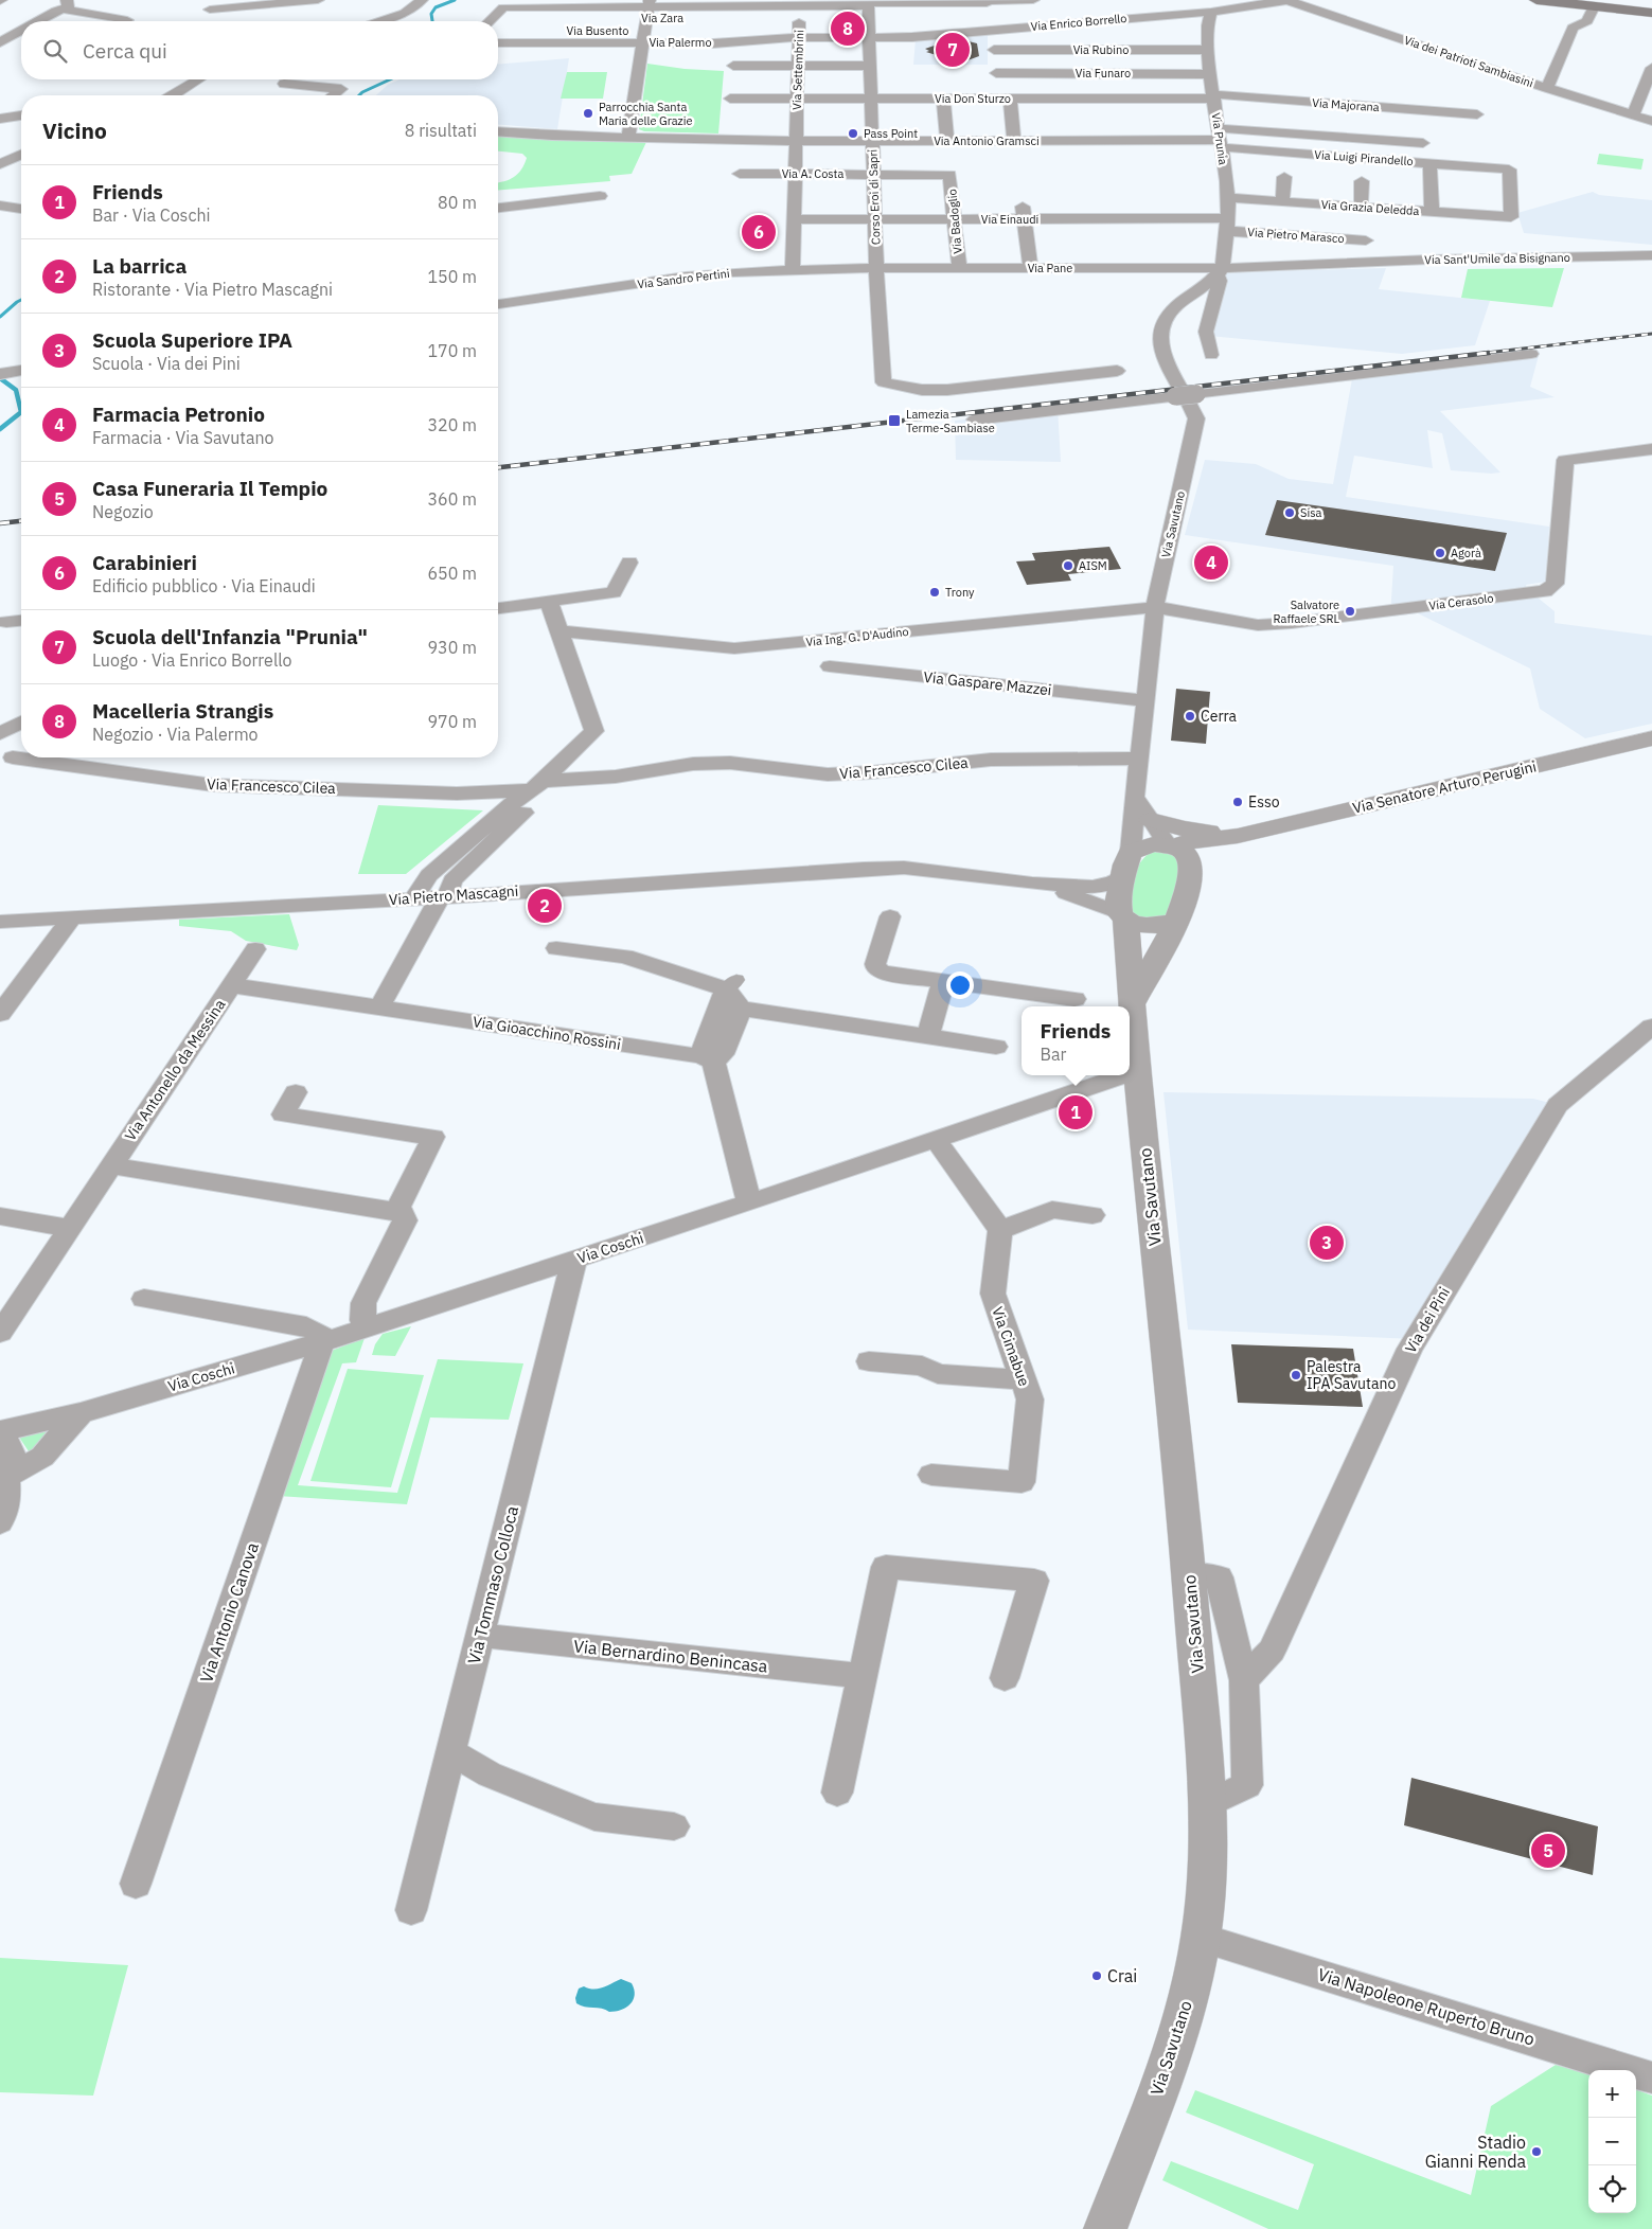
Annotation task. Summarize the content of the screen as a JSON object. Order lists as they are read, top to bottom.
{
  "streets": {
    "street": [
      "Via Zara",
      "Via Enrico Borrello",
      "Via Busento",
      "Via Palermo",
      "Via Rubino",
      "Via dei Patrioti Sambiasini",
      "Via Settembrini",
      "Via Funaro",
      "Via Don Sturzo",
      "Via Majorana",
      "Via Prunia",
      "Via Antonio Gramsci",
      "Via Luigi Pirandello",
      "Via A. Costa",
      "Corso Eroi di Sapri",
      "Via Grazia Deledda",
      "Via Einaudi",
      "Via Badoglio",
      "Via Pietro Marasco",
      "Via Sant'Umile da Bisignano",
      "Via Pane",
      "Via Sandro Pertini",
      "Via Savutano",
      "Via Cerasolo",
      "Via Ing. G. D'Audino",
      "Via Gaspare Mazzei",
      "Via Francesco Cilea",
      "Via Senatore Arturo Perugini",
      "Via Pietro Mascagni",
      "Via Gioacchino Rossini",
      "Via Antonello da Messina",
      "Via Coschi",
      "Via dei Pini",
      "Via Cimabue",
      "Via Tommaso Colloca",
      "Via Antonio Canova",
      "Via Bernardino Benincasa",
      "Via Napoleone Ruperto Bruno"
    ]
  },
  "crossings": [
    ["Via Zara", "Via Busento"],
    ["Via Zara", "Via Palermo"],
    ["Via Enrico Borrello", "Via Palermo"],
    ["Via Enrico Borrello", "Via dei Patrioti Sambiasini"],
    ["Via Enrico Borrello", "Via Prunia"],
    ["Via Enrico Borrello", "Corso Eroi di Sapri"],
    ["Via Busento", "Via Palermo"],
    ["Via Palermo", "Via Settembrini"],
    ["Via Palermo", "Corso Eroi di Sapri"],
    ["Via Rubino", "Via Prunia"],
    ["Via Settembrini", "Via Don Sturzo"],
    ["Via Settembrini", "Via Antonio Gramsci"],
    ["Via Settembrini", "Via A. Costa"],
    ["Via Settembrini", "Via Einaudi"],
    ["Via Settembrini", "Via Sandro Pertini"],
    ["Via Funaro", "Via Prunia"],
    ["Via Don Sturzo", "Via Majorana"],
    ["Via Don Sturzo", "Via Prunia"],
    ["Via Don Sturzo", "Corso Eroi di Sapri"],
    ["Via Majorana", "Via Prunia"],
    ["Via Prunia", "Via Antonio Gramsci"],
    ["Via Prunia", "Via Luigi Pirandello"],
    ["Via Prunia", "Via Grazia Deledda"],
    ["Via Prunia", "Via Einaudi"],
    ["Via Prunia", "Via Pietro Marasco"],
    ["Via Prunia", "Via Pane"],
    ["Via Prunia", "Via Savutano"],
    ["Via Antonio Gramsci", "Via Luigi Pirandello"],
    ["Via Antonio Gramsci", "Corso Eroi di Sapri"],
    ["Via Luigi Pirandello", "Via Grazia Deledda"],
    ["Via A. Costa", "Corso Eroi di Sapri"],
    ["Via A. Costa", "Via Badoglio"],
    ["Corso Eroi di Sapri", "Via Einaudi"],
    ["Corso Eroi di Sapri", "Via Pane"],
    ["Corso Eroi di Sapri", "Via Sandro Pertini"],
    ["Via Einaudi", "Via Badoglio"],
    ["Via Einaudi", "Via Pietro Marasco"],
    ["Via Badoglio", "Via Pane"],
    ["Via Pane", "Via Sandro Pertini"],
    ["Via Pane", "Via Savutano"],
    ["Via Savutano", "Via Cerasolo"],
    ["Via Savutano", "Via Ing. G. D'Audino"],
    ["Via Savutano", "Via Gaspare Mazzei"],
    ["Via Savutano", "Via Francesco Cilea"],
    ["Via Savutano", "Via Coschi"],
    ["Via Savutano", "Via Napoleone Ruperto Bruno"],
    ["Via Cerasolo", "Via Ing. G. D'Audino"],
    ["Via Gioacchino Rossini", "Via Antonello da Messina"],
    ["Via Coschi", "Via Tommaso Colloca"],
    ["Via Coschi", "Via Antonio Canova"],
    ["Via Tommaso Colloca", "Via Bernardino Benincasa"]
  ],
  "places": {
    "other": [
      "Parrocchia Santa Maria delle Grazie",
      "Pass Point",
      "Sisa",
      "Agorà",
      "AISM",
      "Trony",
      "Salvatore Raffaele SRL",
      "Cerra",
      "Esso",
      "Palestra IPA Savutano",
      "Crai",
      "Stadio Gianni Renda"
    ],
    "transit": ["Lamezia Terme-Sambiase"]
  },
  "page": {
    "pins": [
      "8",
      "7",
      "6",
      "4",
      "2",
      "1",
      "3",
      "5"
    ],
    "search": "Cerca qui",
    "heading": ["Vicino", "8 risultati"],
    "list": [
      {
        "mark": "1",
        "name": "Friends",
        "note": "Bar · Via Coschi",
        "value": "80 m"
      },
      {
        "mark": "2",
        "name": "La barrica",
        "note": "Ristorante · Via Pietro Mascagni",
        "value": "150 m"
      },
      {
        "mark": "3",
        "name": "Scuola Superiore IPA",
        "note": "Scuola · Via dei Pini",
        "value": "170 m"
      },
      {
        "mark": "4",
        "name": "Farmacia Petronio",
        "note": "Farmacia · Via Savutano",
        "value": "320 m"
      },
      {
        "mark": "5",
        "name": "Casa Funeraria Il Tempio",
        "note": "Negozio",
        "value": "360 m"
      },
      {
        "mark": "6",
        "name": "Carabinieri",
        "note": "Edificio pubblico · Via Einaudi",
        "value": "650 m"
      },
      {
        "mark": "7",
        "name": "Scuola dell'Infanzia \"Prunia\"",
        "note": "Luogo · Via Enrico Borrello",
        "value": "930 m"
      },
      {
        "mark": "8",
        "name": "Macelleria Strangis",
        "note": "Negozio · Via Palermo",
        "value": "970 m"
      }
    ],
    "popup": ["Friends", "Bar"],
    "map_buttons": ["+", "−"]
  }
}
